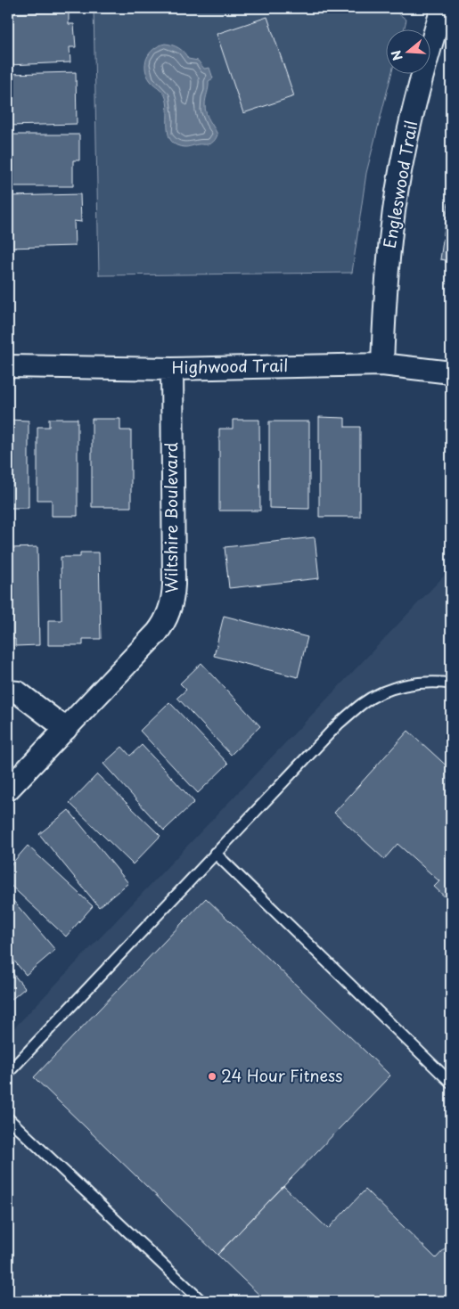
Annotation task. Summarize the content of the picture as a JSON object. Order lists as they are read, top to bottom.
{
  "streets": {
    "street": ["Engleswood Trail", "Highwood Trail", "Wiltshire Boulevard"]
  },
  "crossings": [
    ["Engleswood Trail", "Highwood Trail"],
    ["Highwood Trail", "Wiltshire Boulevard"]
  ],
  "places": ["24 Hour Fitness"],
  "north": "left"
}
